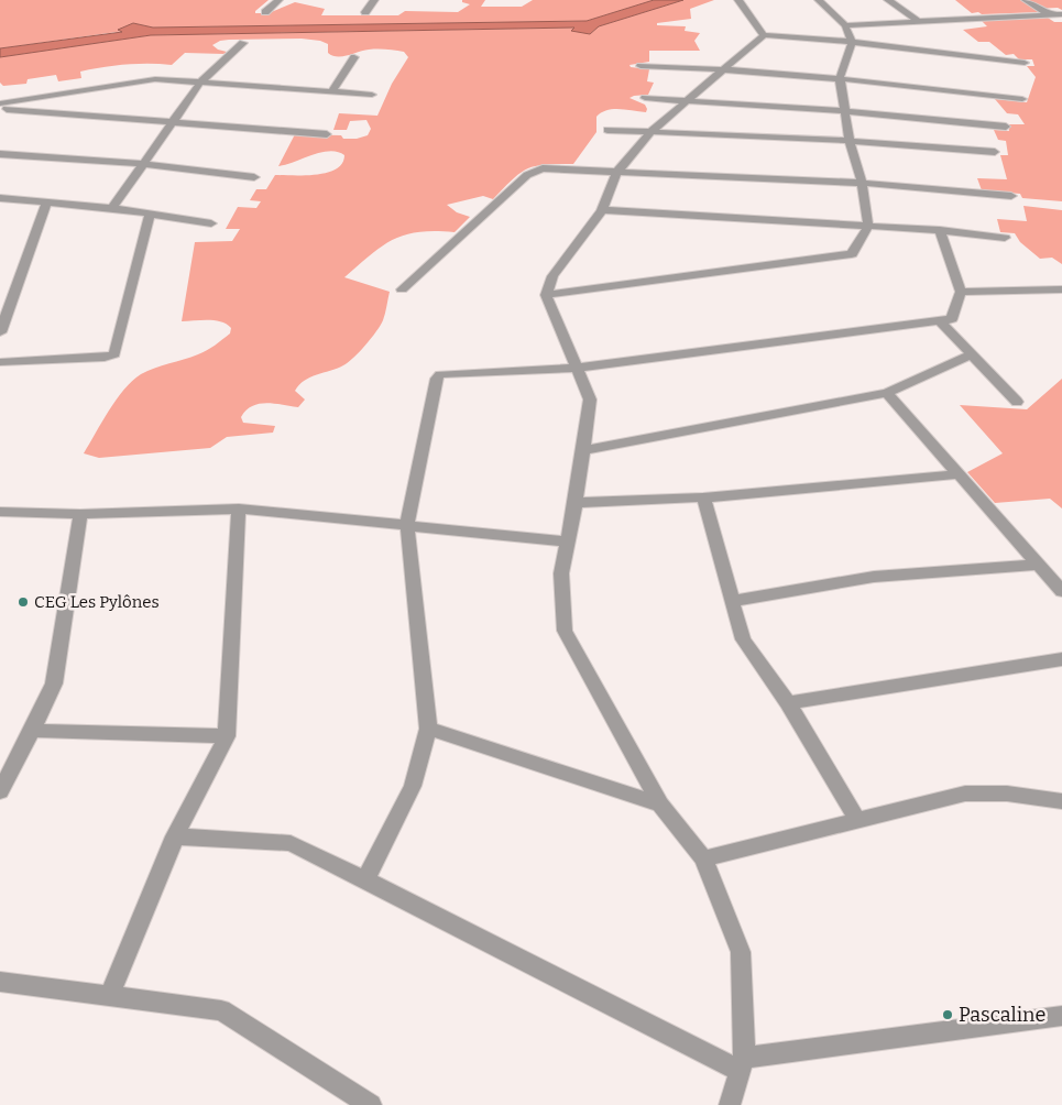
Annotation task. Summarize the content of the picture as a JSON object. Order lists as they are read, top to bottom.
{
  "places": ["CEG Les Pylônes", "Pascaline"]
}
